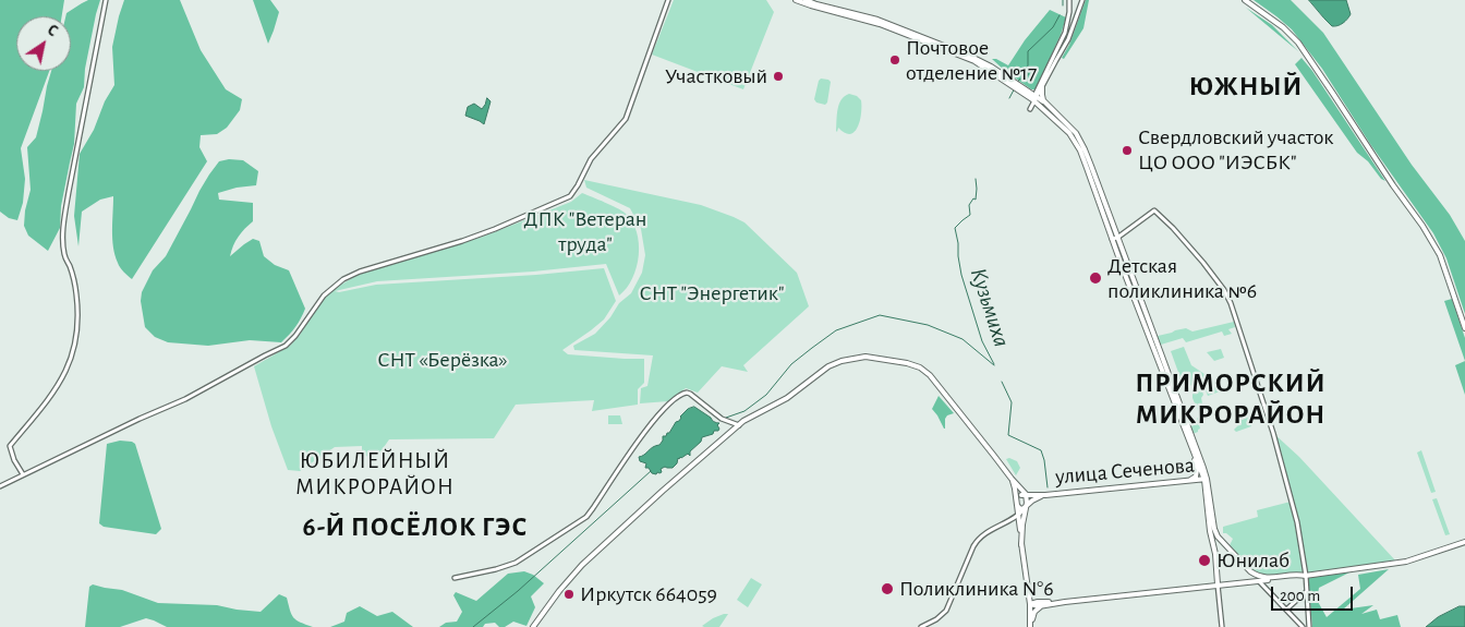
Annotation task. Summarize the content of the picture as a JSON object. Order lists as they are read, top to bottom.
{
  "streets": {
    "main road": ["улица Сеченова"]
  },
  "districts": [
    "ЮЖНЫЙ",
    "ПРИМОРСКИЙ МИКРОРАЙОН",
    "ЮБИЛЕЙНЫЙ МИКРОРАЙОН",
    "6-Й ПОСЁЛОК ГЭС"
  ],
  "water": ["Кузьмиха"],
  "parks": ["ДПК \"Ветеран труда\"", "СНТ \"Энергетик\"", "СНТ «Берёзка»"],
  "places": [
    "Почтовое отделение №17",
    "Участковый",
    "Свердловский участок ЦО ООО \"ИЭСБК\"",
    "Детская поликлиника №6",
    "Юнилаб",
    "Поликлиника N°6",
    "Иркутск 664059"
  ],
  "scale_bar": "200 m",
  "north": "top right"
}
